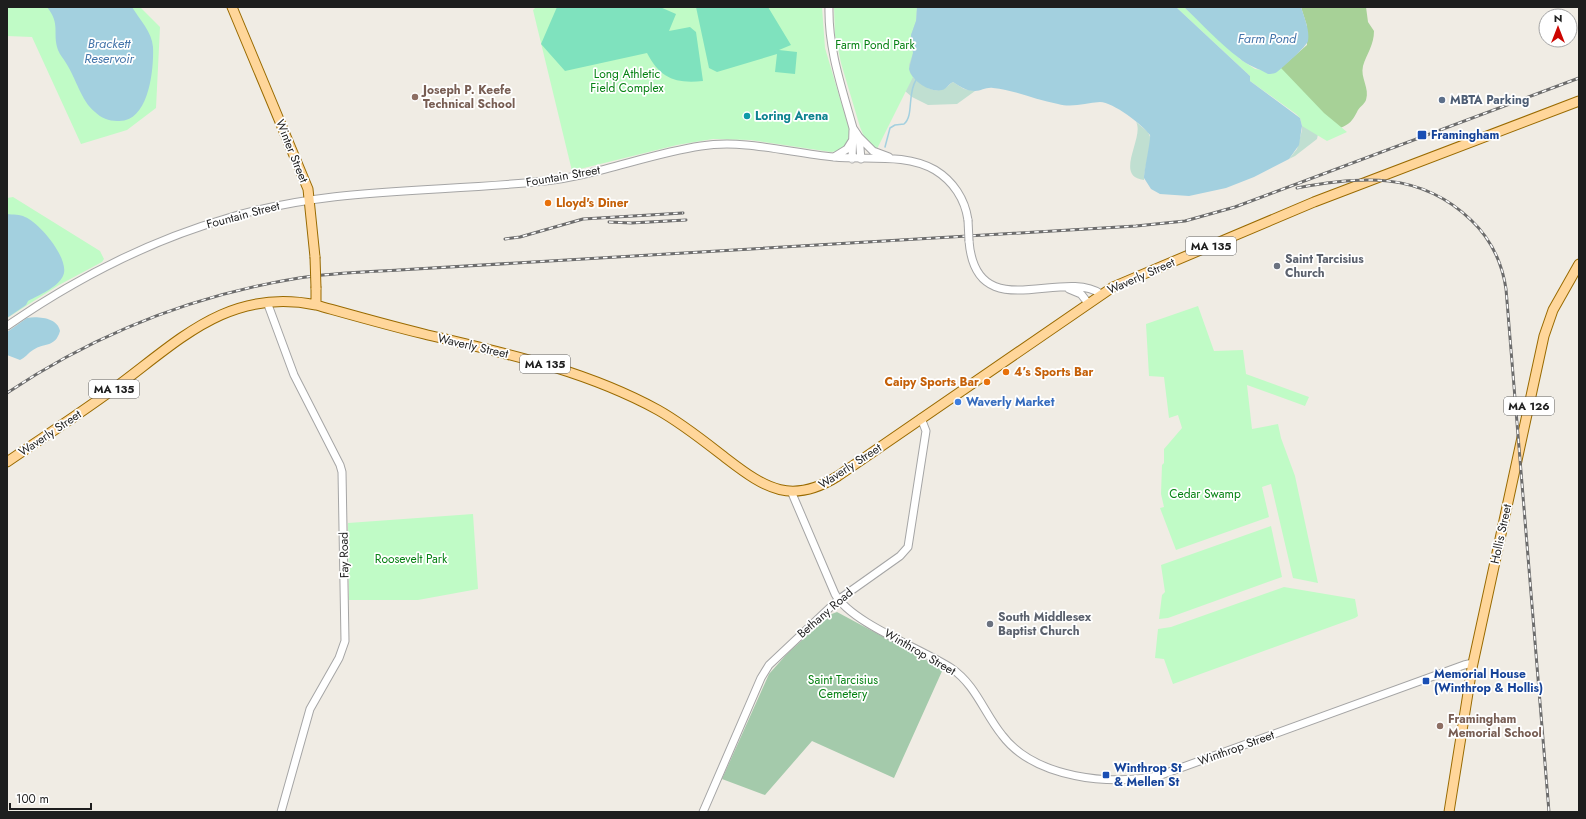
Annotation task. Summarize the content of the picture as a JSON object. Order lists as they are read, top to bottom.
{
  "streets": {
    "main road": [
      "Winter Street",
      "MA 135",
      "Waverly Street",
      "MA 126",
      "Hollis Street"
    ],
    "street": [
      "Fountain Street",
      "Fay Road",
      "Bethany Road",
      "Winthrop Street"
    ]
  },
  "crossings": [
    ["Winter Street", "Fountain Street"],
    ["Winter Street", "Waverly Street"],
    ["Fountain Street", "Waverly Street"],
    ["Waverly Street", "Fay Road"],
    ["Waverly Street", "Bethany Road"],
    ["Waverly Street", "Winthrop Street"],
    ["Hollis Street", "Winthrop Street"],
    ["Bethany Road", "Winthrop Street"]
  ],
  "water": ["Farm Pond", "Brackett Reservoir"],
  "parks": [
    "Farm Pond Park",
    "Long Athletic Field Complex",
    "Cedar Swamp",
    "Roosevelt Park",
    "Saint Tarcisius Cemetery"
  ],
  "places": {
    "other": [
      "Joseph P. Keefe Technical School",
      "MBTA Parking",
      "Loring Arena",
      "Lloyd's Diner",
      "Saint Tarcisius Church",
      "4’s Sports Bar",
      "Caipy Sports Bar",
      "Waverly Market",
      "South Middlesex Baptist Church",
      "Framingham Memorial School"
    ],
    "transit": ["Framingham", "Memorial House (Winthrop & Hollis)", "Winthrop St & Mellen St"]
  },
  "scale_bar": "100 m",
  "north": "top"
}
